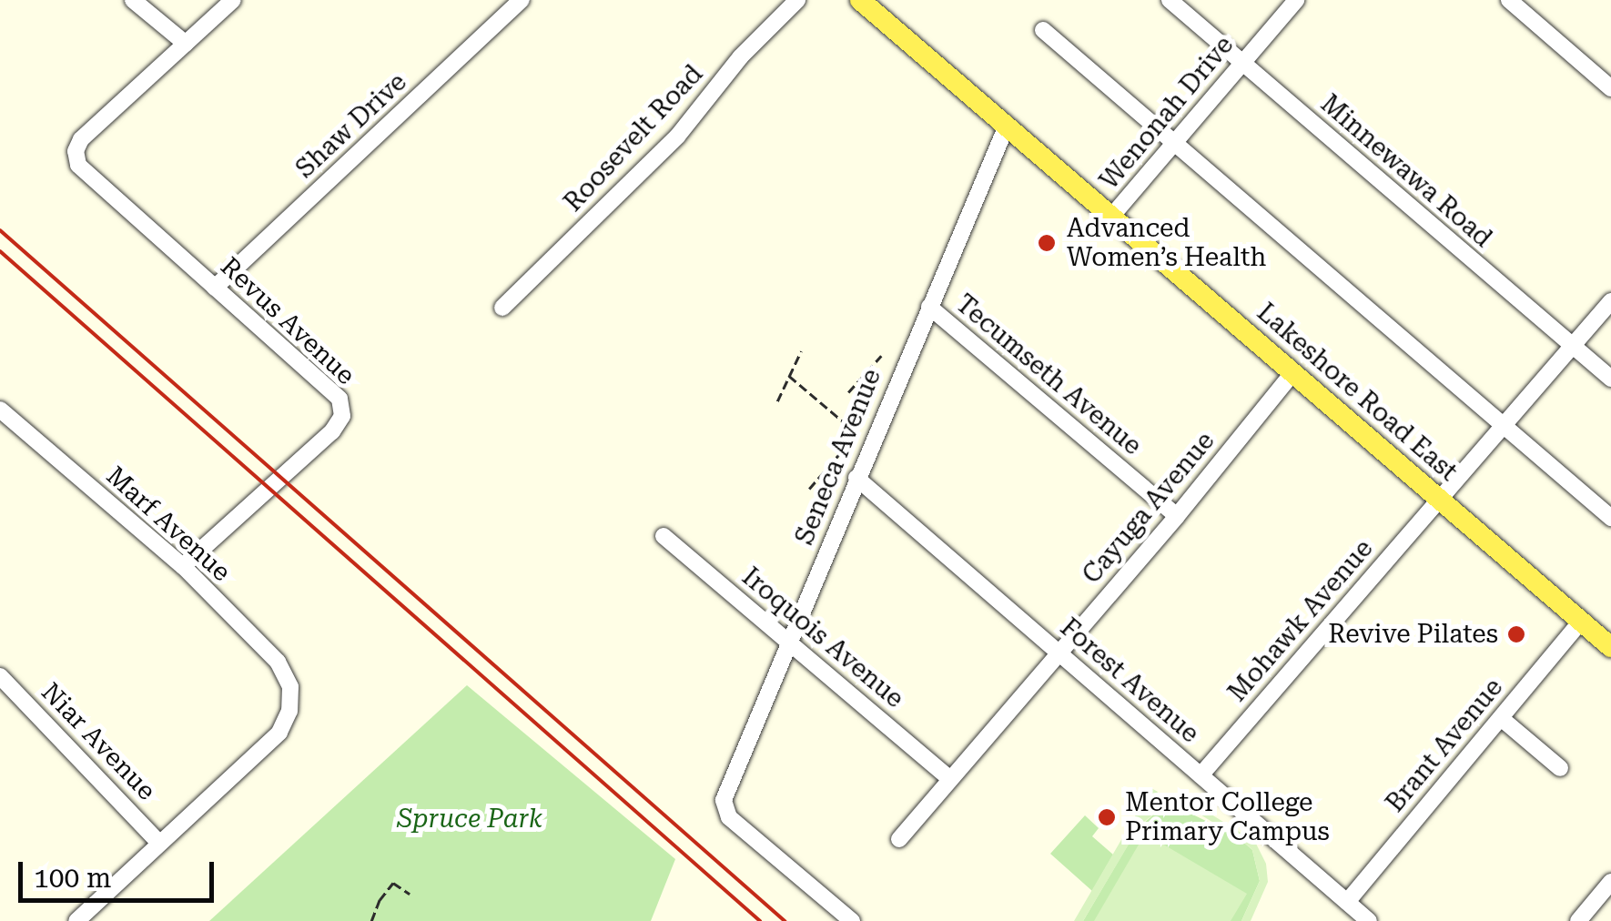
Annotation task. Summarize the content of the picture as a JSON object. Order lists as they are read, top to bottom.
{
  "streets": {
    "main road": ["Lakeshore Road East"],
    "street": [
      "Wenonah Drive",
      "Shaw Drive",
      "Roosevelt Road",
      "Minnewawa Road",
      "Revus Avenue",
      "Tecumseth Avenue",
      "Seneca Avenue",
      "Cayuga Avenue",
      "Marf Avenue",
      "Mohawk Avenue",
      "Iroquois Avenue",
      "Forest Avenue",
      "Niar Avenue",
      "Brant Avenue"
    ]
  },
  "crossings": [
    ["Wenonah Drive", "Minnewawa Road"],
    ["Wenonah Drive", "Lakeshore Road East"],
    ["Shaw Drive", "Revus Avenue"],
    ["Minnewawa Road", "Mohawk Avenue"],
    ["Revus Avenue", "Marf Avenue"],
    ["Tecumseth Avenue", "Seneca Avenue"],
    ["Tecumseth Avenue", "Cayuga Avenue"],
    ["Lakeshore Road East", "Seneca Avenue"],
    ["Lakeshore Road East", "Cayuga Avenue"],
    ["Lakeshore Road East", "Mohawk Avenue"],
    ["Lakeshore Road East", "Brant Avenue"],
    ["Seneca Avenue", "Iroquois Avenue"],
    ["Seneca Avenue", "Forest Avenue"],
    ["Cayuga Avenue", "Iroquois Avenue"],
    ["Cayuga Avenue", "Forest Avenue"],
    ["Marf Avenue", "Niar Avenue"],
    ["Mohawk Avenue", "Forest Avenue"],
    ["Forest Avenue", "Brant Avenue"]
  ],
  "parks": ["Spruce Park"],
  "places": ["Advanced Women’s Health", "Revive Pilates", "Mentor College Primary Campus"],
  "scale_bar": "100 m"
}
